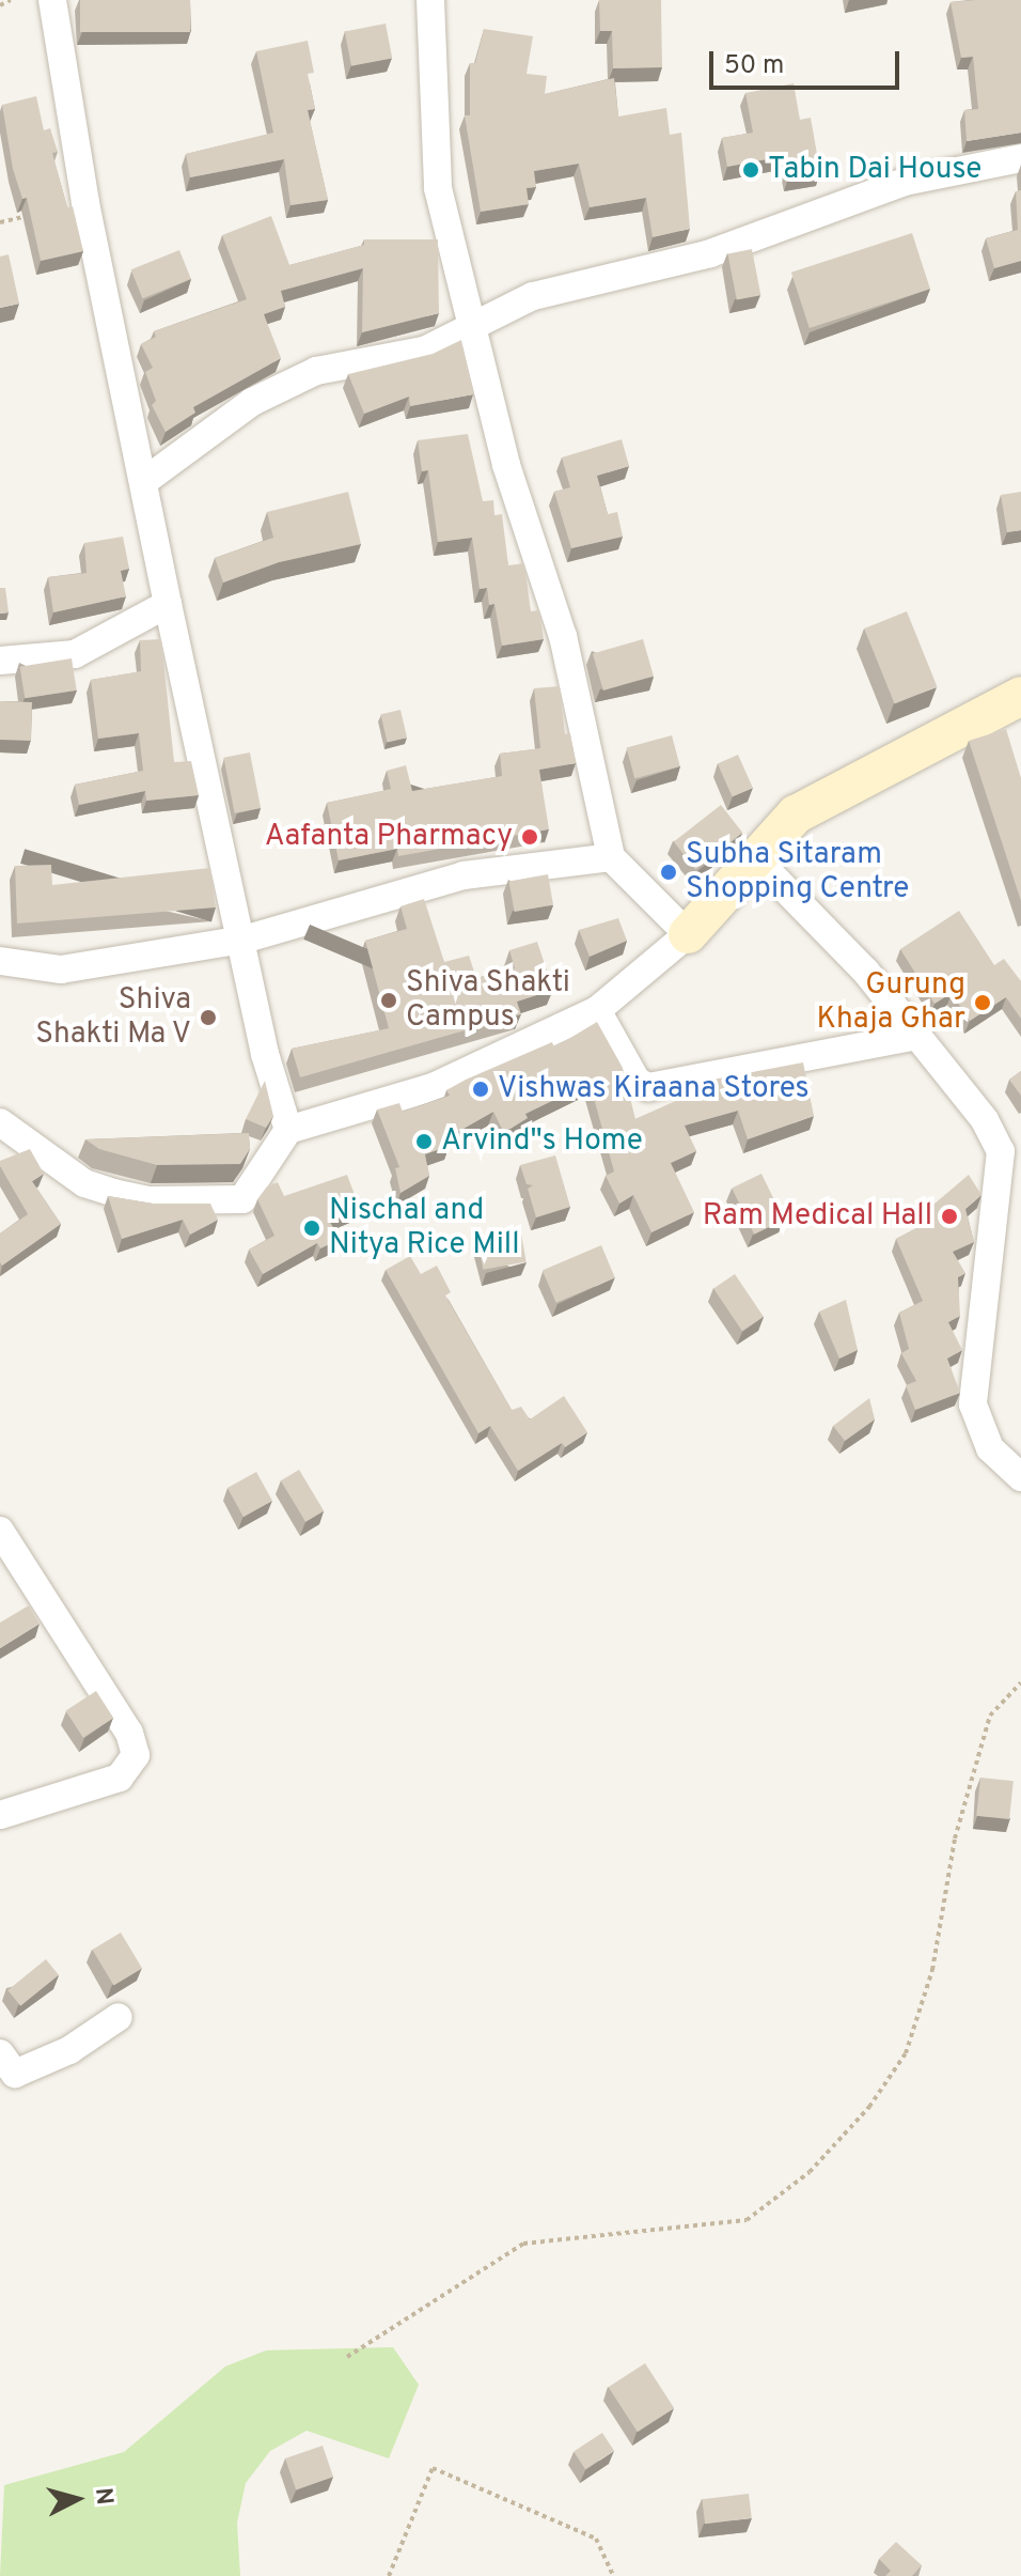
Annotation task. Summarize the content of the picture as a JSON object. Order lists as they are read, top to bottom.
{
  "places": [
    "Tabin Dai House",
    "Aafanta Pharmacy",
    "Subha Sitaram Shopping Centre",
    "Shiva Shakti Campus",
    "Gurung Khaja Ghar",
    "Shiva Shakti Ma V",
    "Vishwas Kiraana Stores",
    "Arvind\"s Home",
    "Ram Medical Hall",
    "Nischal and Nitya Rice Mill"
  ],
  "scale_bar": "50 m",
  "north": "right"
}
